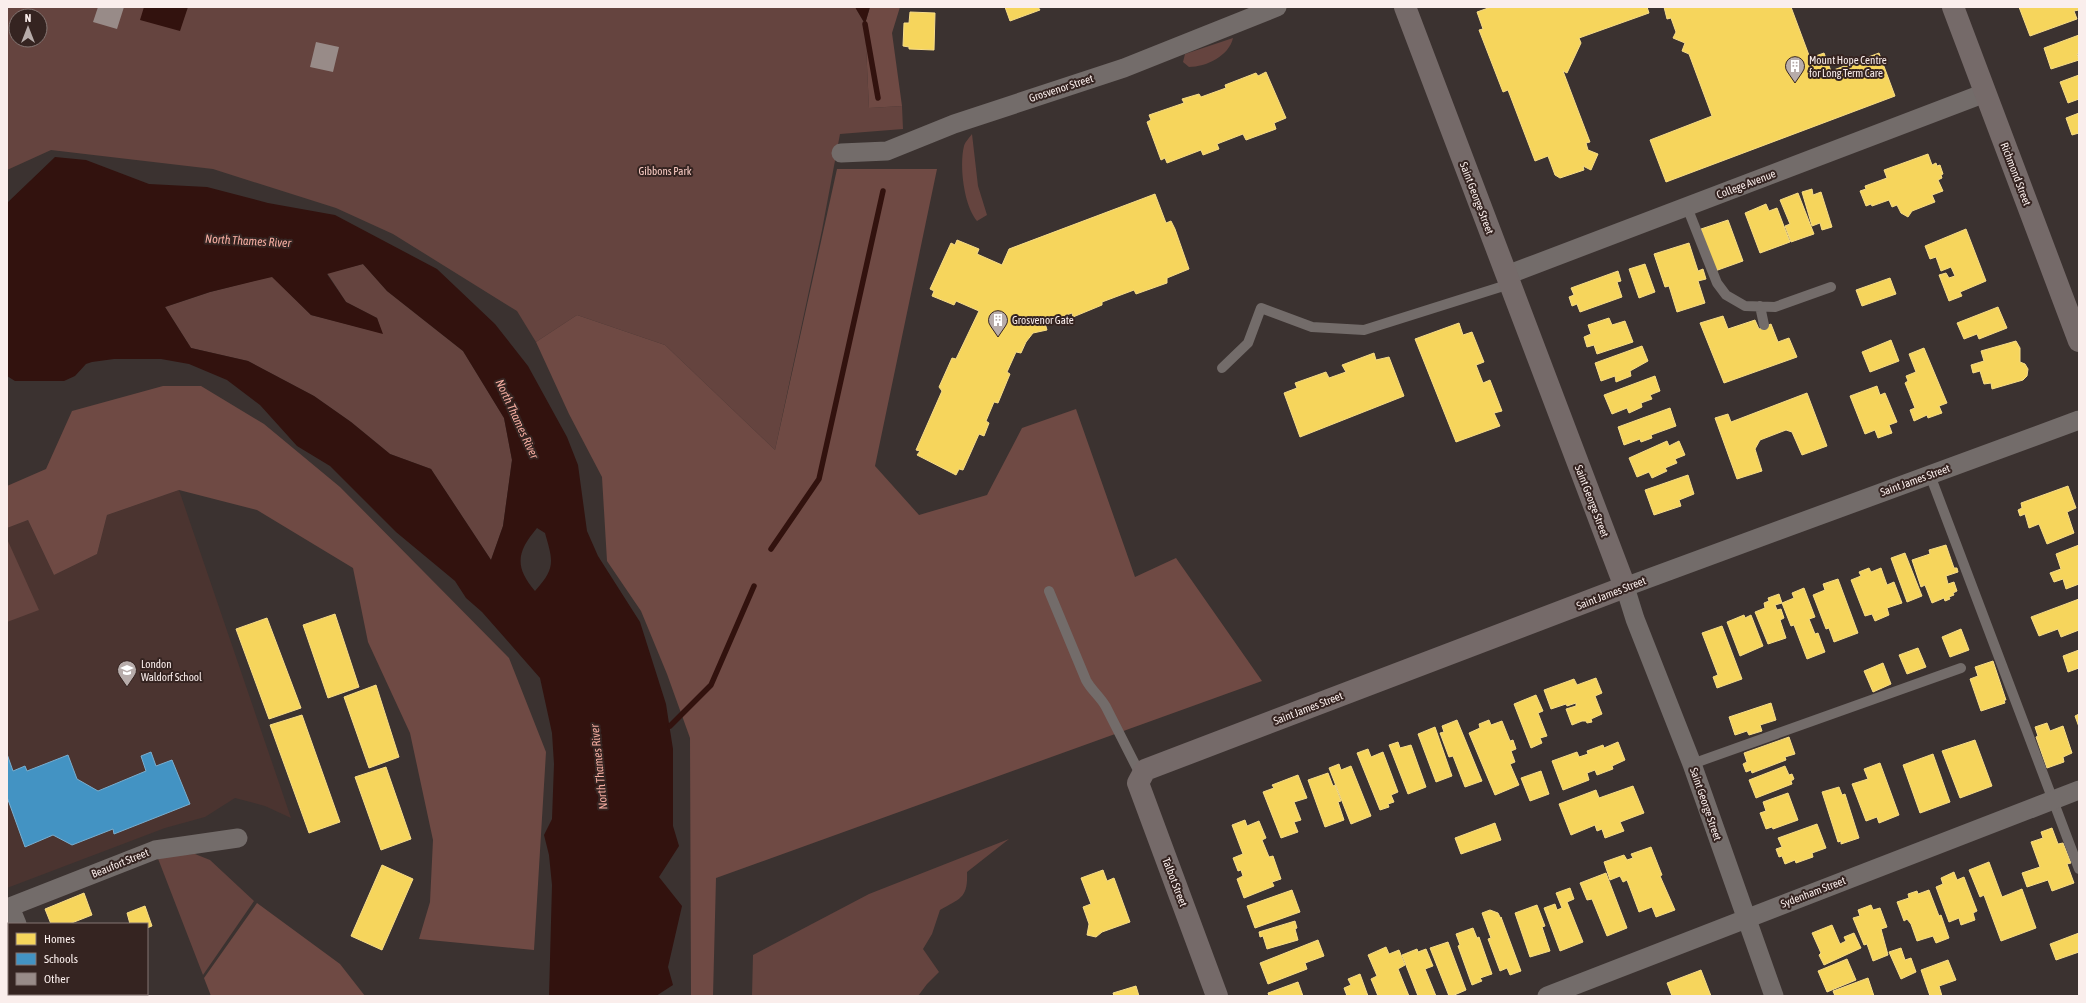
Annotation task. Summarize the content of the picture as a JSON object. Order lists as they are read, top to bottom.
{
  "streets": {
    "street": [
      "Grosvenor Street",
      "Richmond Street",
      "College Avenue",
      "Saint George Street",
      "Saint James Street",
      "Beaufort Street",
      "Talbot Street",
      "Sydenham Street"
    ]
  },
  "crossings": [
    ["Richmond Street", "College Avenue"],
    ["College Avenue", "Saint George Street"],
    ["Saint George Street", "Saint James Street"],
    ["Saint George Street", "Sydenham Street"],
    ["Saint James Street", "Talbot Street"]
  ],
  "water": ["North Thames River"],
  "parks": ["Gibbons Park"],
  "places": {
    "building": ["Mount Hope Centre for Long Term Care", "Grosvenor Gate"],
    "school or university": ["London Waldorf School"]
  },
  "legend": ["Homes", "Schools", "Other"],
  "north": "top"
}
